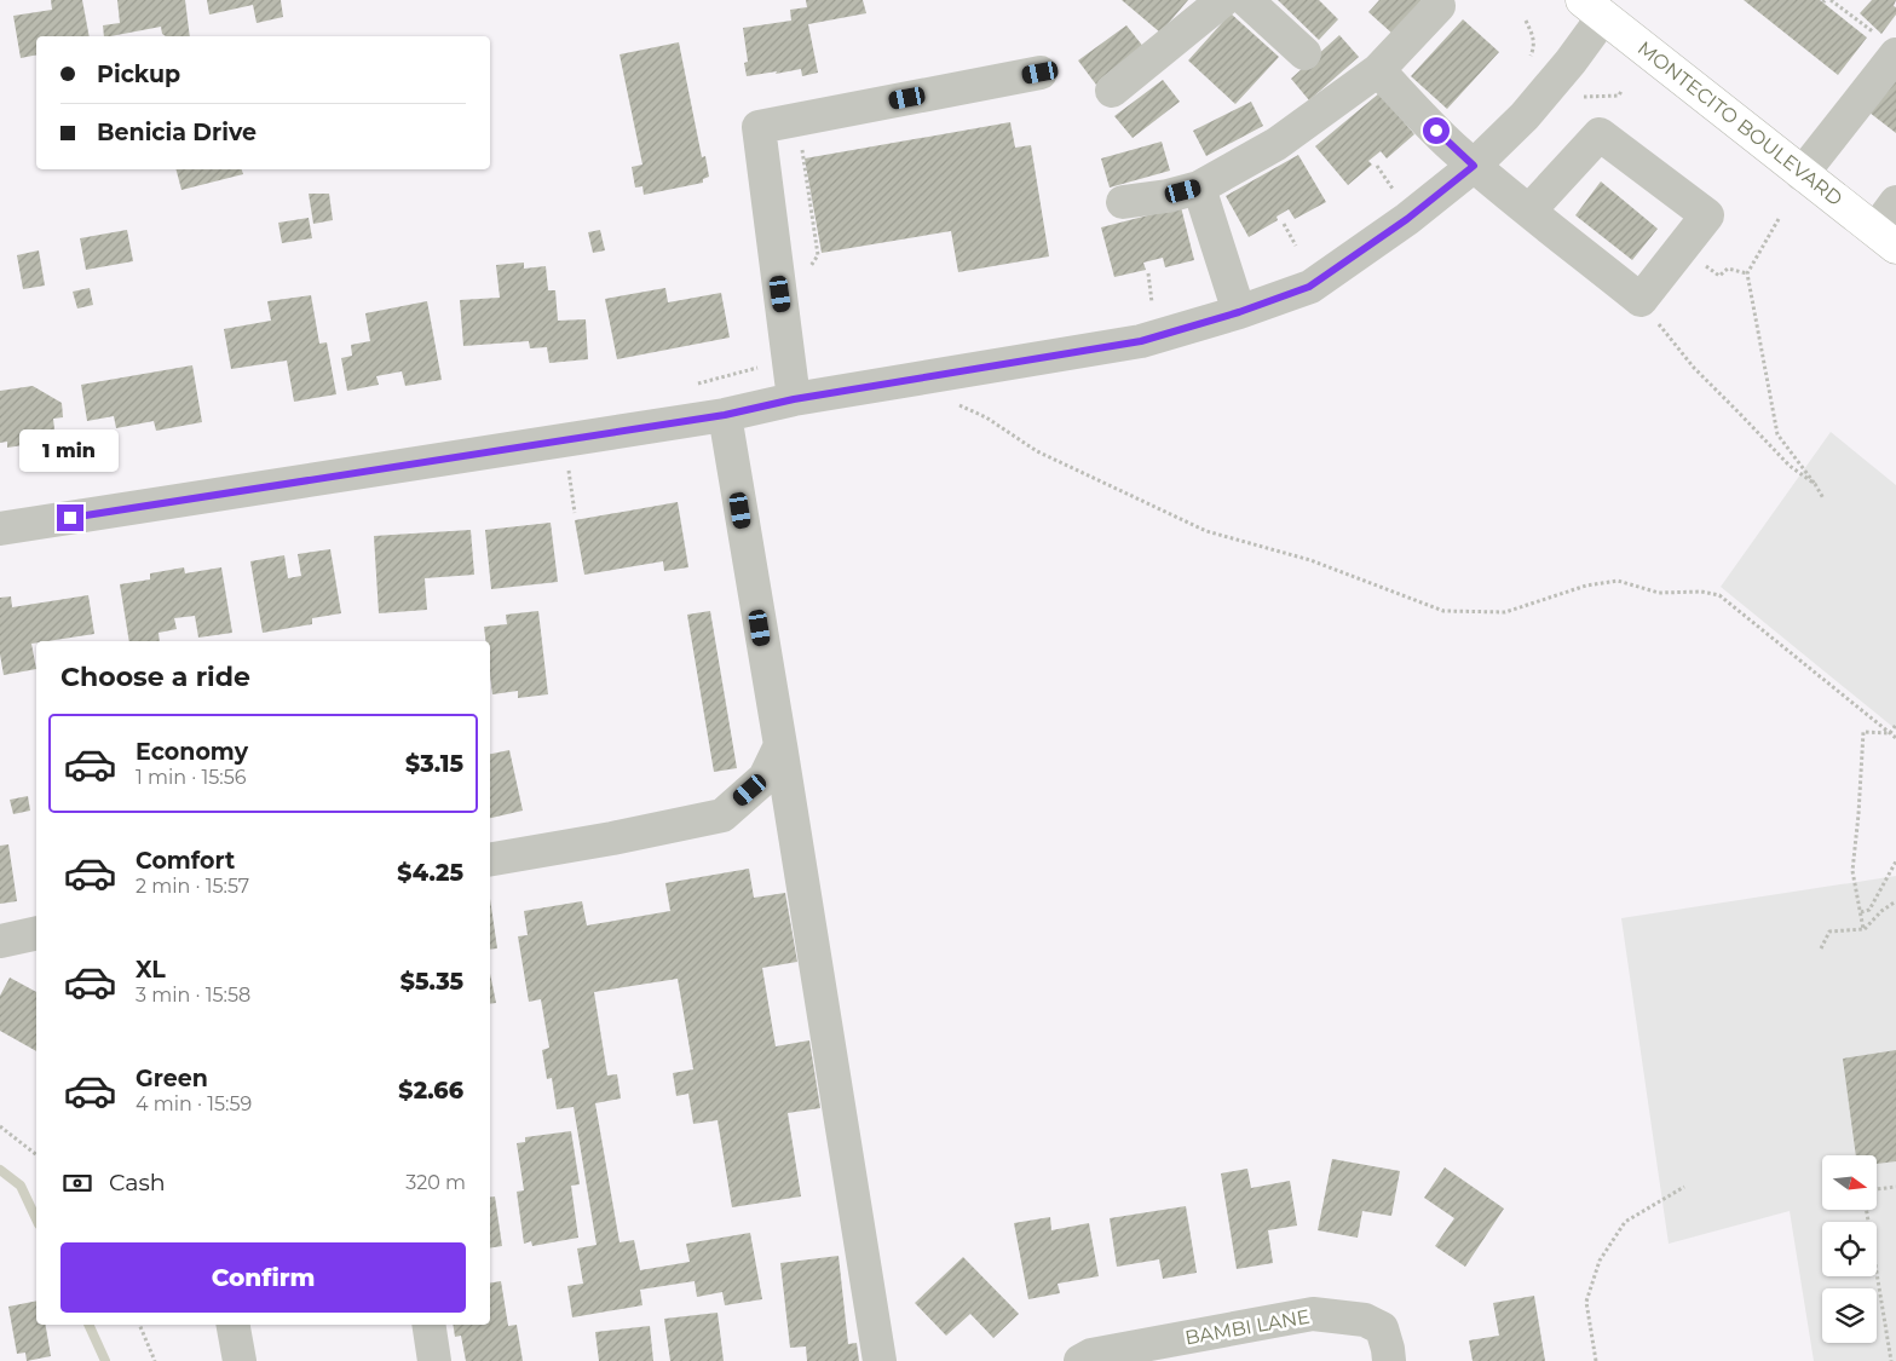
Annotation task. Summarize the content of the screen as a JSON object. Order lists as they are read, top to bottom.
{
  "streets": {
    "main road": ["MONTECITO BOULEVARD"],
    "street": ["BAMBI LANE"]
  },
  "north": "right",
  "page": {
    "banner": ["Pickup", "Benicia Drive"],
    "bubble": "1 min",
    "heading": "Choose a ride",
    "list": [
      {
        "name": "Economy",
        "note": "1 min · 15:56",
        "value": "$3.15"
      },
      {
        "name": "Comfort",
        "note": "2 min · 15:57",
        "value": "$4.25"
      },
      {
        "name": "XL",
        "note": "3 min · 15:58",
        "value": "$5.35"
      },
      {
        "name": "Green",
        "note": "4 min · 15:59",
        "value": "$2.66"
      }
    ],
    "pay": ["Cash", "320 m"],
    "buttons": "Confirm"
  }
}
